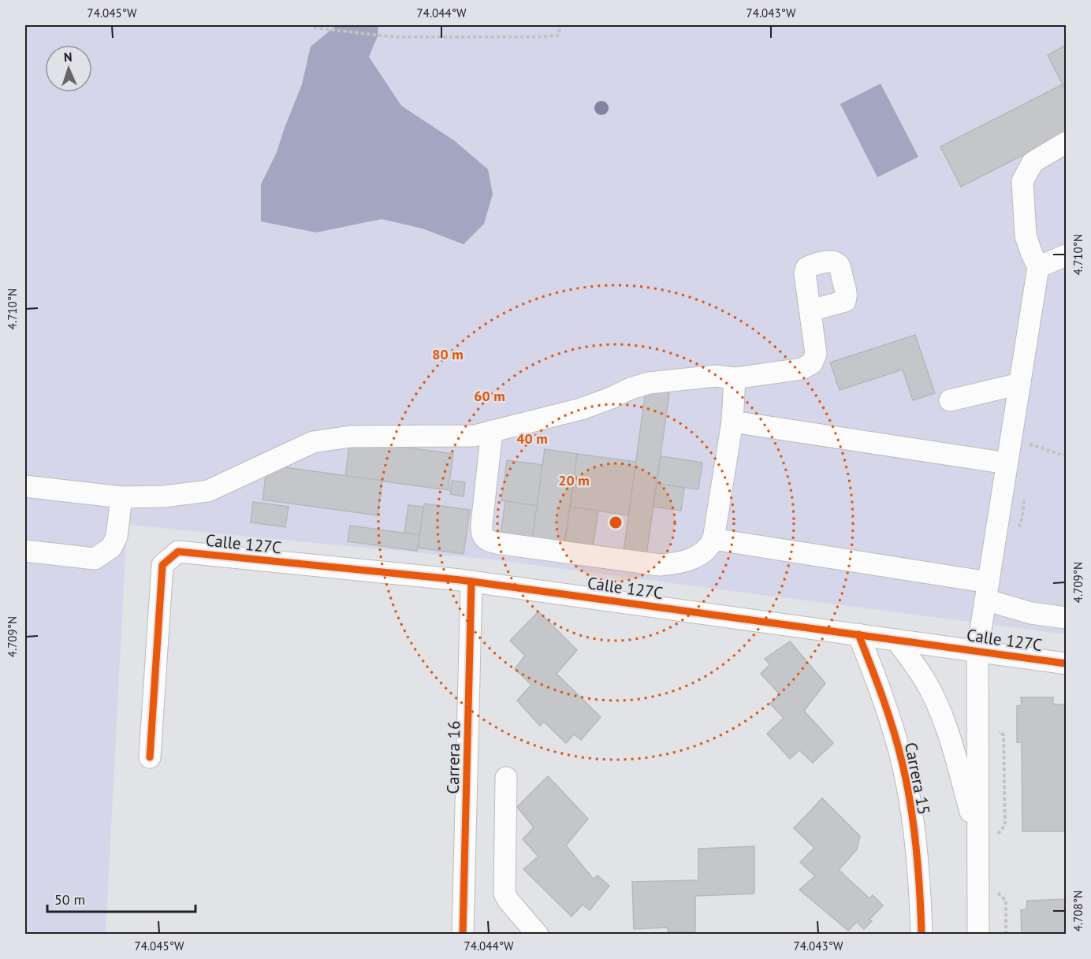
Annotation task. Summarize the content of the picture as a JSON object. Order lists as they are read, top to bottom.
{
  "streets": {
    "street": ["Calle 127C", "Carrera 16", "Carrera 15"]
  },
  "crossings": [
    ["Calle 127C", "Carrera 16"],
    ["Calle 127C", "Carrera 15"]
  ],
  "scale_bar": "50 m",
  "north": "top",
  "coordinates": [
    "74.045°W",
    "74.044°W",
    "74.043°W",
    "4.710°N",
    "4.709°N",
    "4.708°N"
  ],
  "rings": [
    "80 m",
    "60 m",
    "40 m",
    "20 m"
  ]
}
